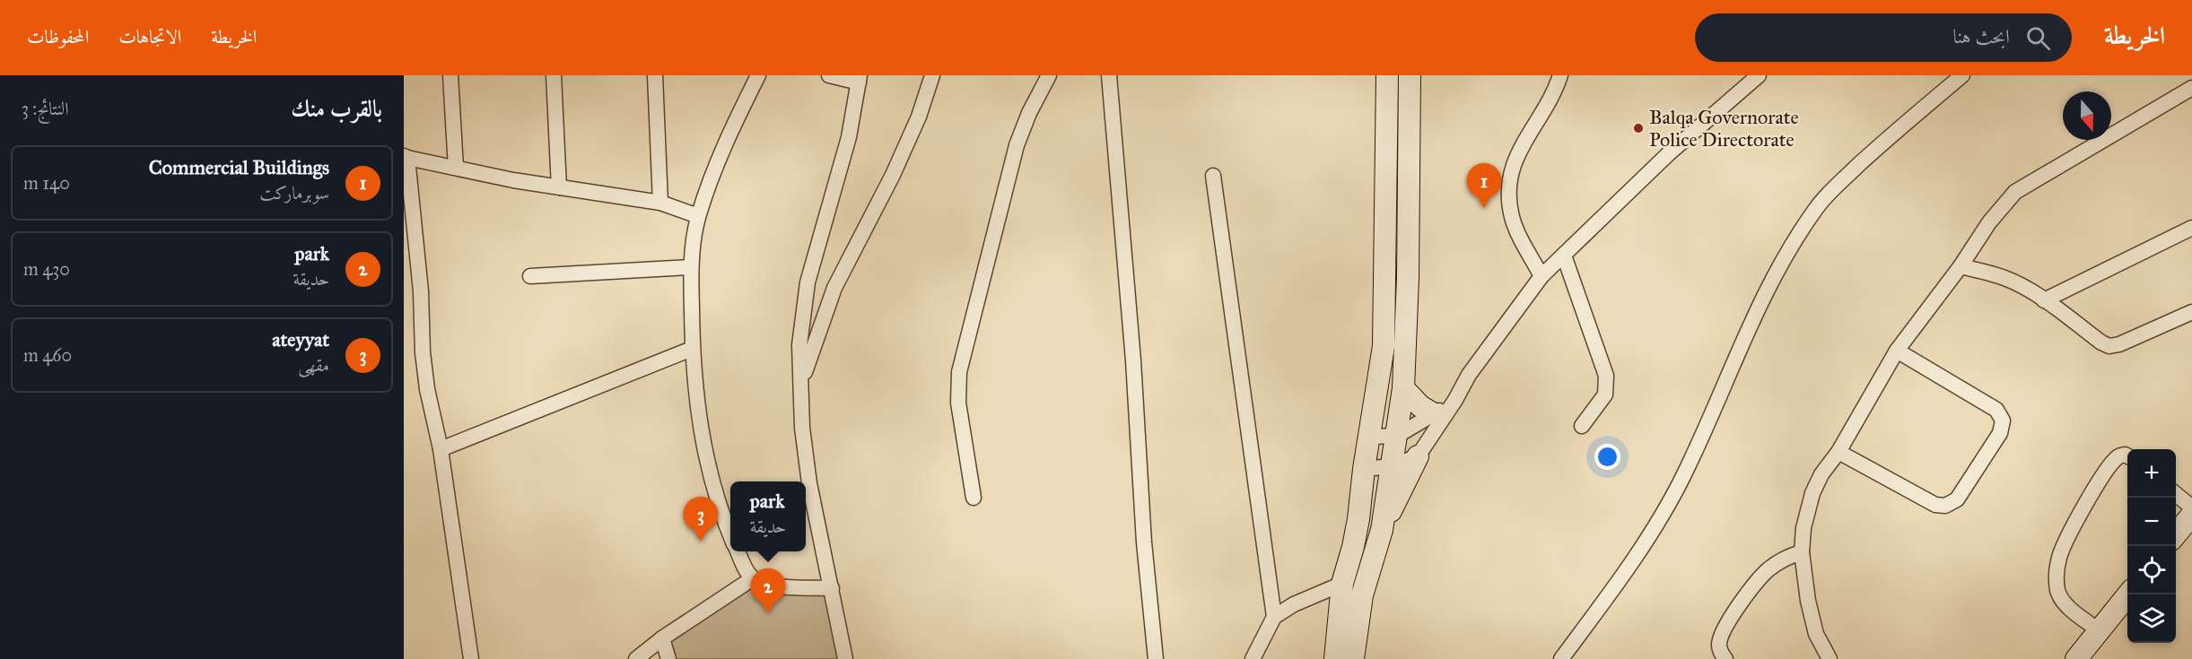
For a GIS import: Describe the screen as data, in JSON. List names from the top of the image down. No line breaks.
{"places":["Balqa Governorate Police Directorate"],"north":"bottom","page":{"header":"الخريطة","search":"ابحث هنا","nav":["الخريطة","الاتجاهات","المحفوظات"],"heading":["بالقرب منك","النتائج: 3"],"list":[{"mark":"1","name":"Commercial Buildings","note":"سوبرماركت","value":"140 m"},{"mark":"2","name":"park","note":"حديقة","value":"430 m"},{"mark":"3","name":"ateyyat","note":"مقهى","value":"460 m"}],"pins":["1","3","2"],"map_buttons":["+","−"],"popup":["park","حديقة"]}}
